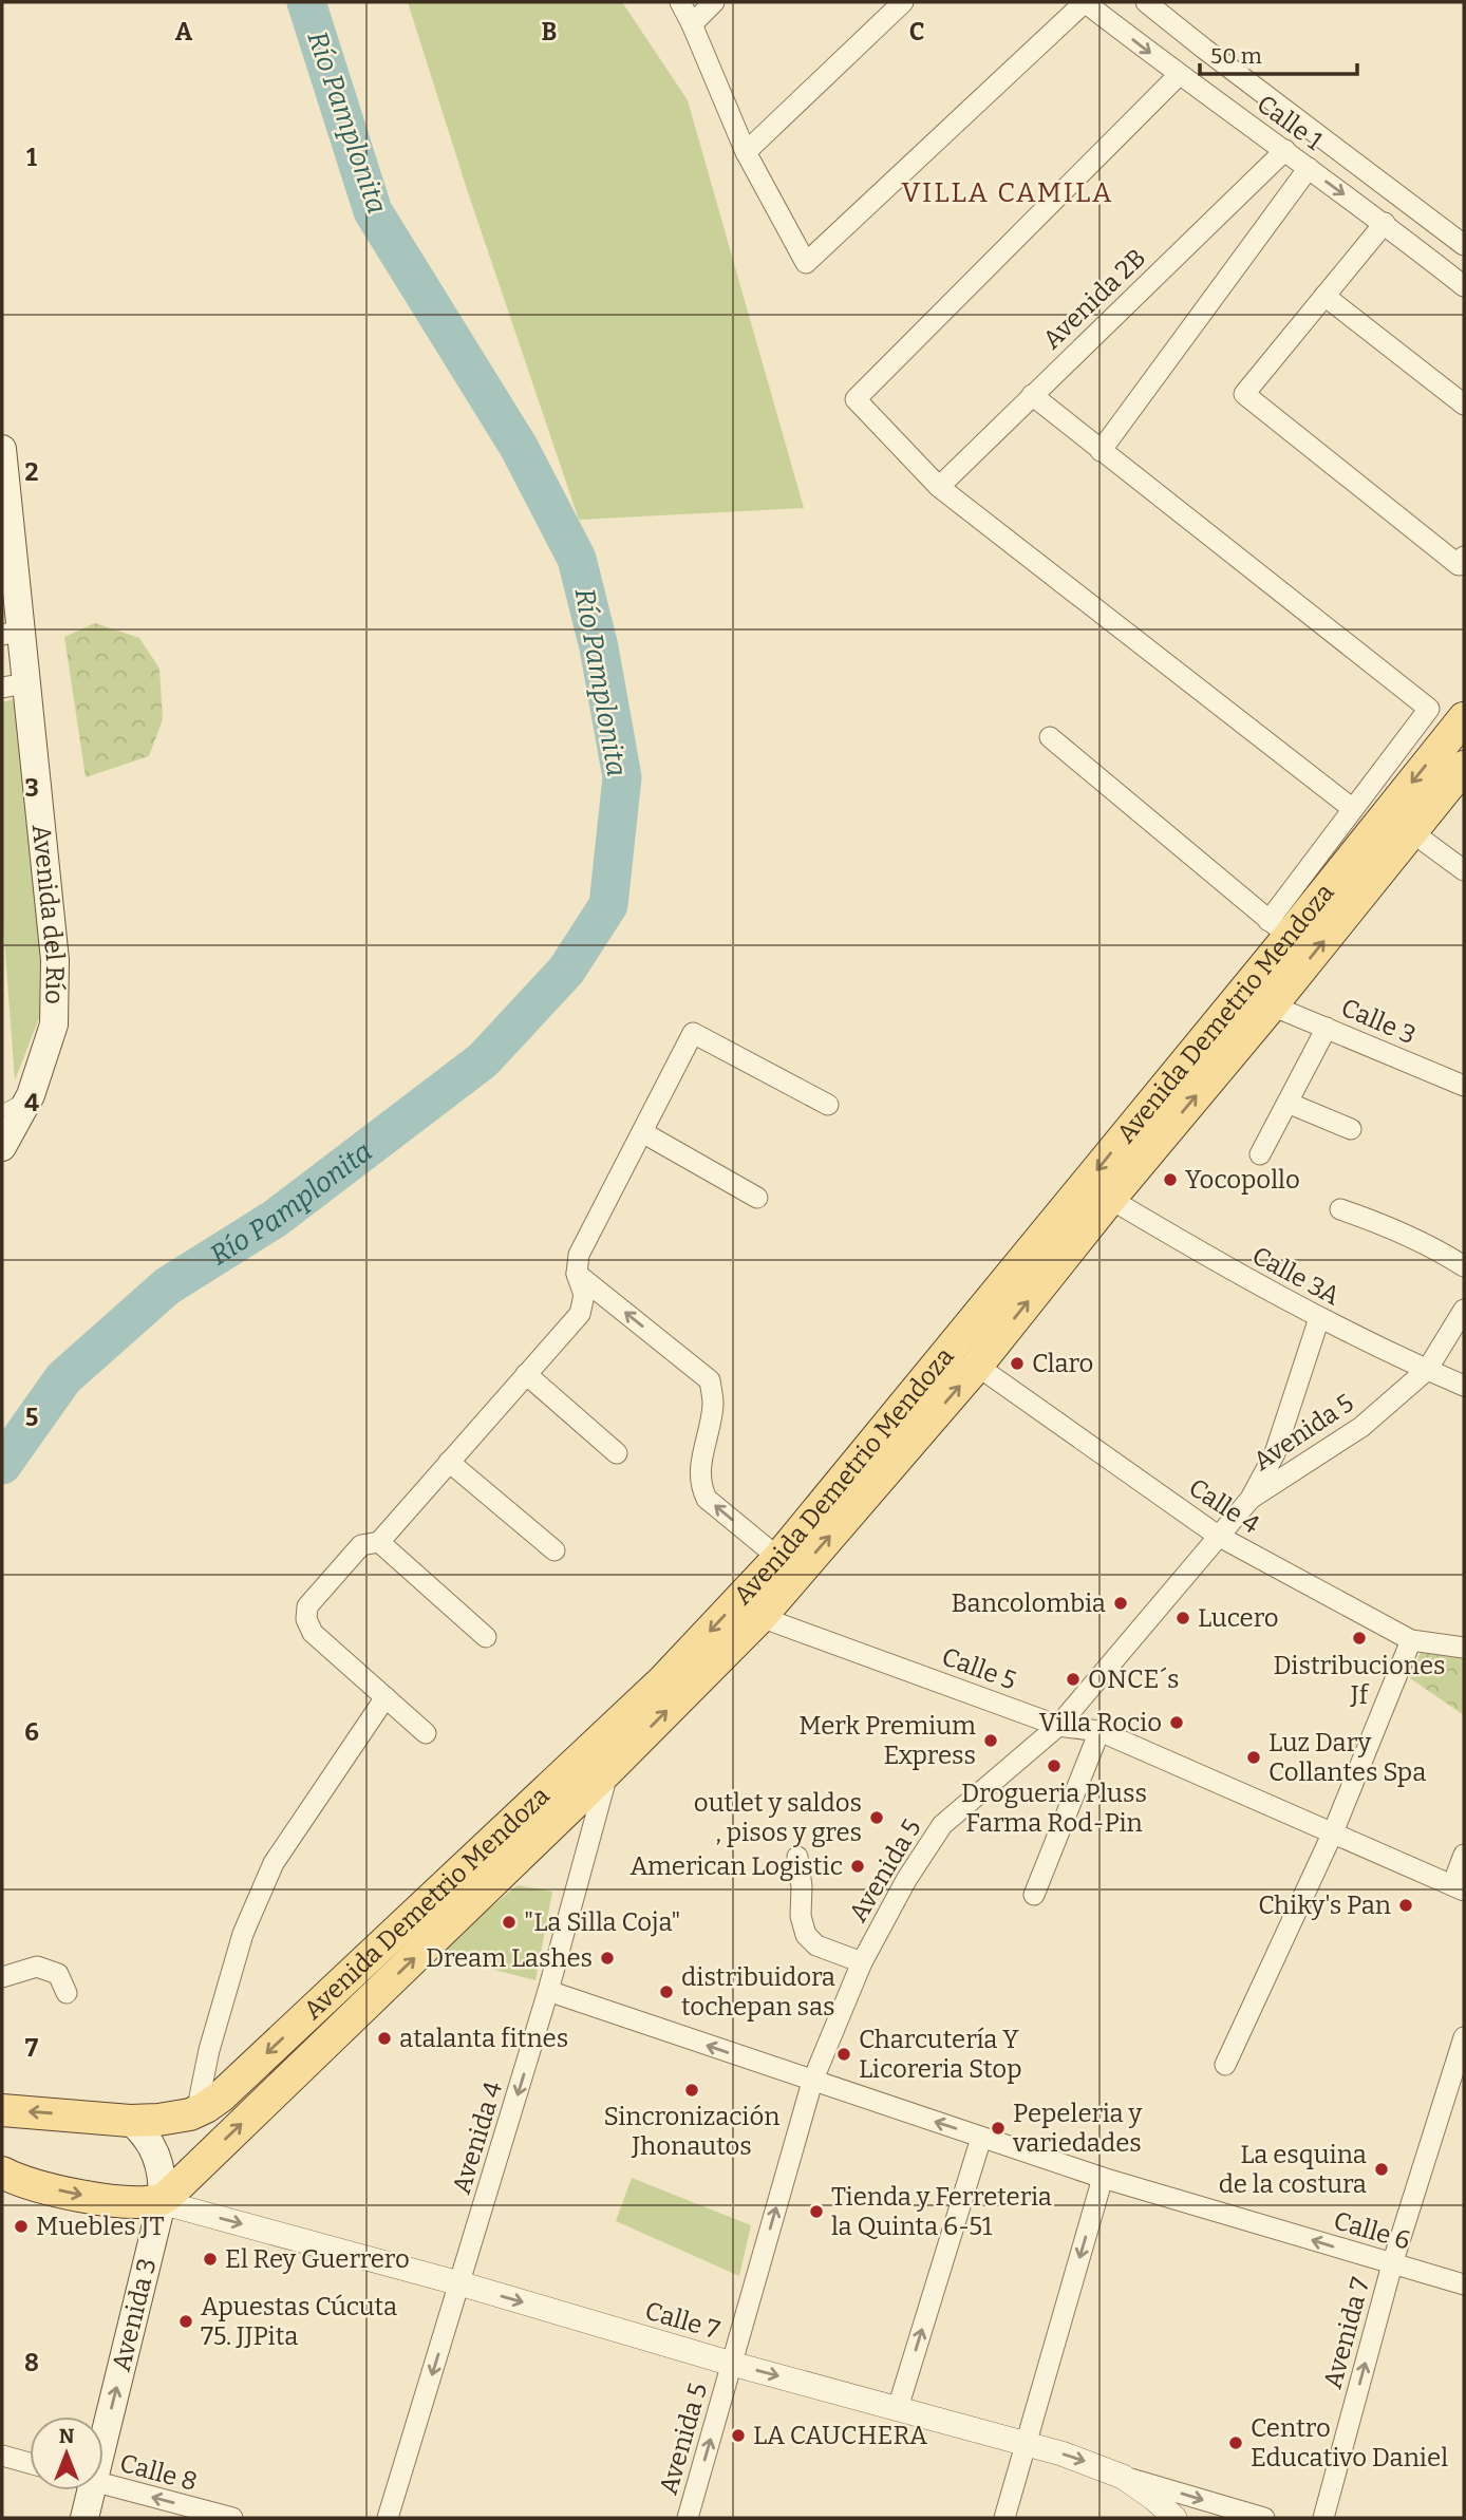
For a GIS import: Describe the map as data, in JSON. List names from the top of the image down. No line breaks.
{"streets":{"main road":["Avenida del Río","Avenida Demetrio Mendoza","Avenida 3"],"street":["Calle 1","Avenida 2B","Calle 3","Calle 3A","Avenida 5","Calle 4","Calle 5","Avenida 4","Calle 6","Calle 7","Avenida 7","Calle 8"]},"crossings":[["Calle 1","Avenida 2B"],["Avenida Demetrio Mendoza","Calle 3"],["Avenida Demetrio Mendoza","Calle 3A"],["Avenida Demetrio Mendoza","Calle 4"],["Avenida Demetrio Mendoza","Calle 5"],["Avenida Demetrio Mendoza","Avenida 4"],["Avenida Demetrio Mendoza","Avenida 3"],["Avenida Demetrio Mendoza","Calle 7"],["Calle 3A","Avenida 5"],["Avenida 5","Calle 4"],["Avenida 5","Calle 5"],["Avenida 5","Calle 6"],["Avenida 5","Calle 7"],["Avenida 4","Calle 6"],["Avenida 4","Calle 7"],["Calle 6","Avenida 7"],["Avenida 3","Calle 7"]],"one_way":["Avenida 4","Calle 6","Avenida 3","Calle 7","Avenida 7","Calle 8"],"districts":["VILLA CAMILA"],"water":["Río Pamplonita"],"places":["Yocopollo","Claro","Bancolombia","Lucero","Distribuciones Jf","ONCE´s","Villa Rocio","Merk Premium Express","Luz Dary Collantes Spa","Drogueria Pluss Farma Rod-Pin","outlet y saldos , pisos y gres","American Logistic","Chiky's Pan","\"La Silla Coja\"","Dream Lashes","distribuidora tochepan sas","atalanta fitnes","Charcutería Y Licoreria Stop","Sincronización Jhonautos","Pepeleria y variedades","La esquina de la costura","Tienda y Ferreteria la Quinta 6-51","Muebles JT","El Rey Guerrero","Apuestas Cúcuta 75. JJPita","LA CAUCHERA","Centro Educativo Daniel"],"scale_bar":"50 m","north":"top","grid":{"columns":["A","B","C"],"rows":["1","2","3","4","5","6","7","8"]}}
